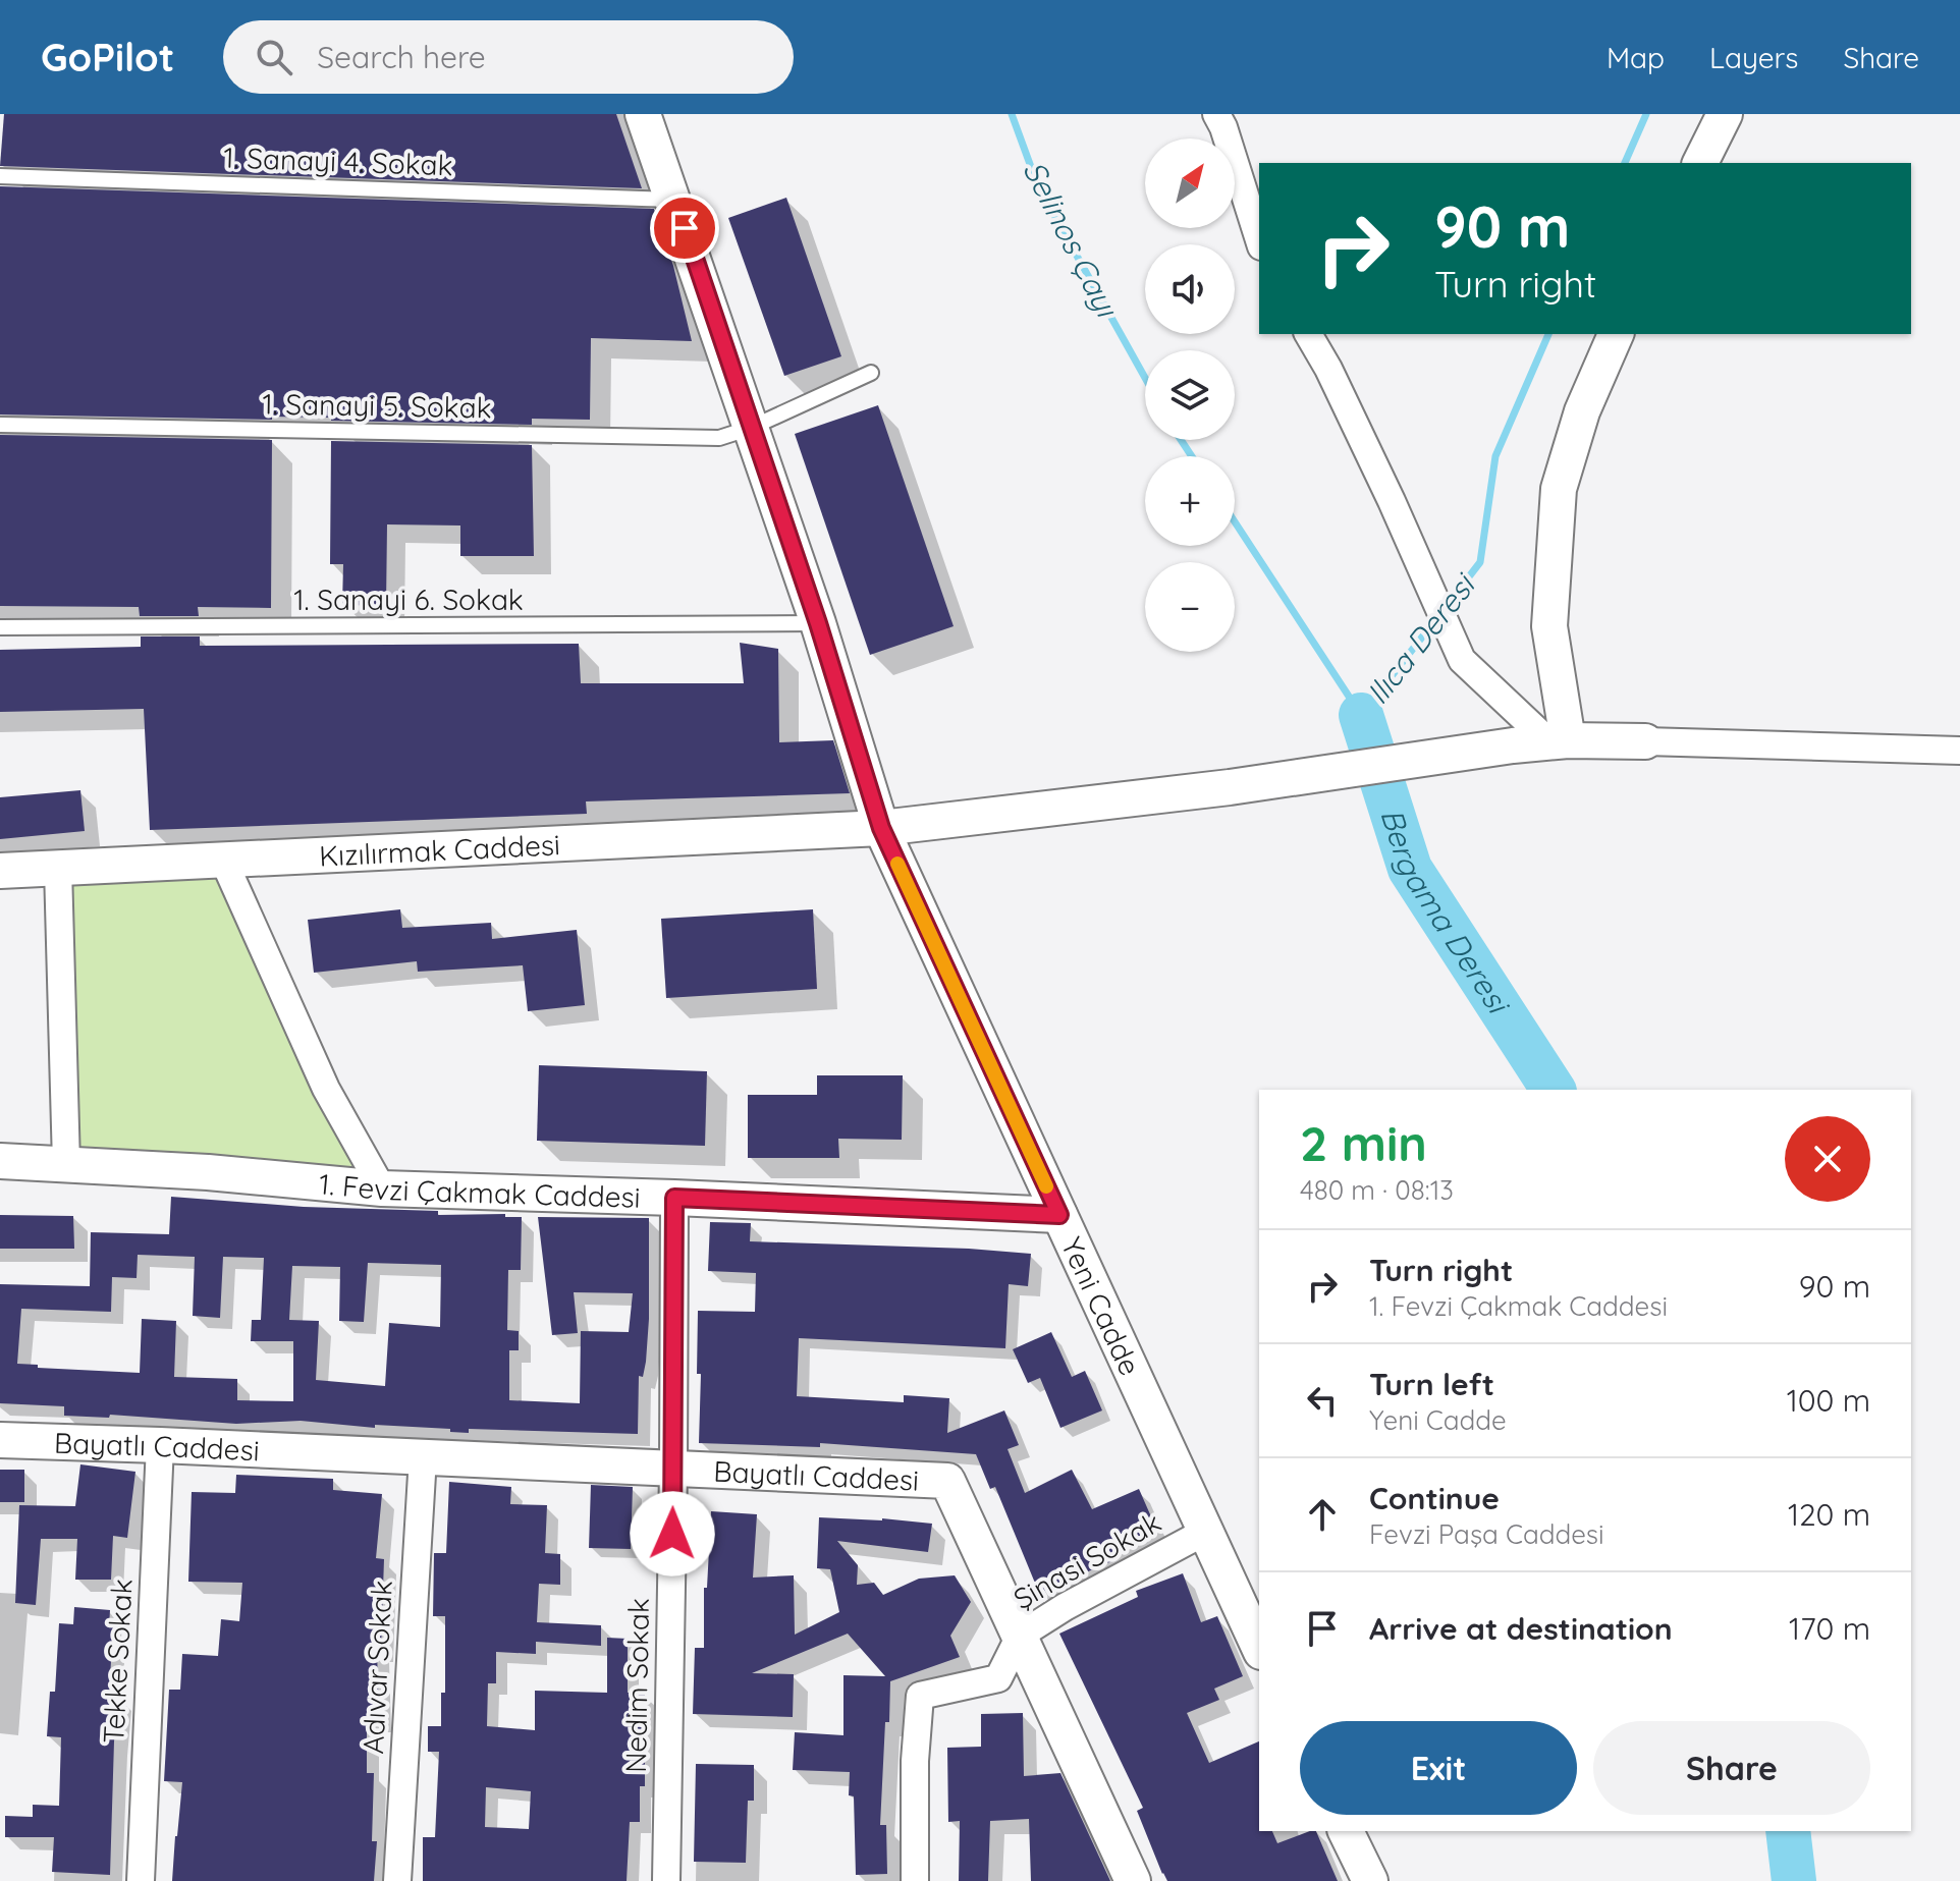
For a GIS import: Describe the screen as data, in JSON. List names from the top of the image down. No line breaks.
{"streets":{"street":["Kızılırmak Caddesi","1. Fevzi Çakmak Caddesi","Yeni Cadde","Bayatlı Caddesi","Şinasi Sokak","Tekke Sokak","Adıvar Sokak","Nedim Sokak"],"lane":["1. Sanayi 4. Sokak","1. Sanayi 5. Sokak","1. Sanayi 6. Sokak"]},"crossings":[["1. Sanayi 4. Sokak","Yeni Cadde"],["1. Sanayi 5. Sokak","Yeni Cadde"],["1. Sanayi 6. Sokak","Yeni Cadde"],["Kızılırmak Caddesi","Yeni Cadde"],["1. Fevzi Çakmak Caddesi","Yeni Cadde"],["1. Fevzi Çakmak Caddesi","Nedim Sokak"],["Yeni Cadde","Şinasi Sokak"],["Bayatlı Caddesi","Şinasi Sokak"],["Bayatlı Caddesi","Tekke Sokak"],["Bayatlı Caddesi","Adıvar Sokak"],["Bayatlı Caddesi","Nedim Sokak"]],"water":["Selinos Çayı","Ilıca Deresi","Bergama Deresi"],"north":"top right","page":{"header":"GoPilot","search":"Search here","nav":["Map","Layers","Share"],"map_buttons":["+","−"],"turn":["90 m","Turn right"],"heading":["2 min","480 m · 08:13"],"list":[{"name":"Turn right","note":"1. Fevzi Çakmak Caddesi","value":"90 m"},{"name":"Turn left","note":"Yeni Cadde","value":"100 m"},{"name":"Continue","note":"Fevzi Paşa Caddesi","value":"120 m"},{"name":"Arrive at destination","value":"170 m"}],"buttons":["Exit","Share"]}}
